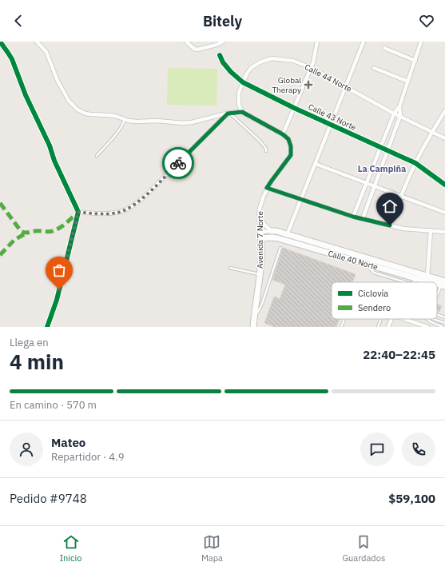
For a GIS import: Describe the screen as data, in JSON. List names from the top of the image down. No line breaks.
{"streets":{"street":["Calle 44 Norte","Calle 43 Norte","Avenida 7 Norte","Calle 40 Norte"]},"crossings":[["Calle 44 Norte","Calle 43 Norte"],["Calle 44 Norte","Avenida 7 Norte"],["Avenida 7 Norte","Calle 40 Norte"]],"districts":["La Campiña"],"places":{"health":["Global Therapy"]},"legend":["Ciclovía","Sendero"],"page":{"header":"Bitely","heading":["4 min","Llega en","22:40–22:45"],"panel":["Mateo","Repartidor · 4.9","Pedido #9748","$59,100"],"bar":"En camino · 570 m","tabs":["Inicio","Mapa","Guardados"]}}
